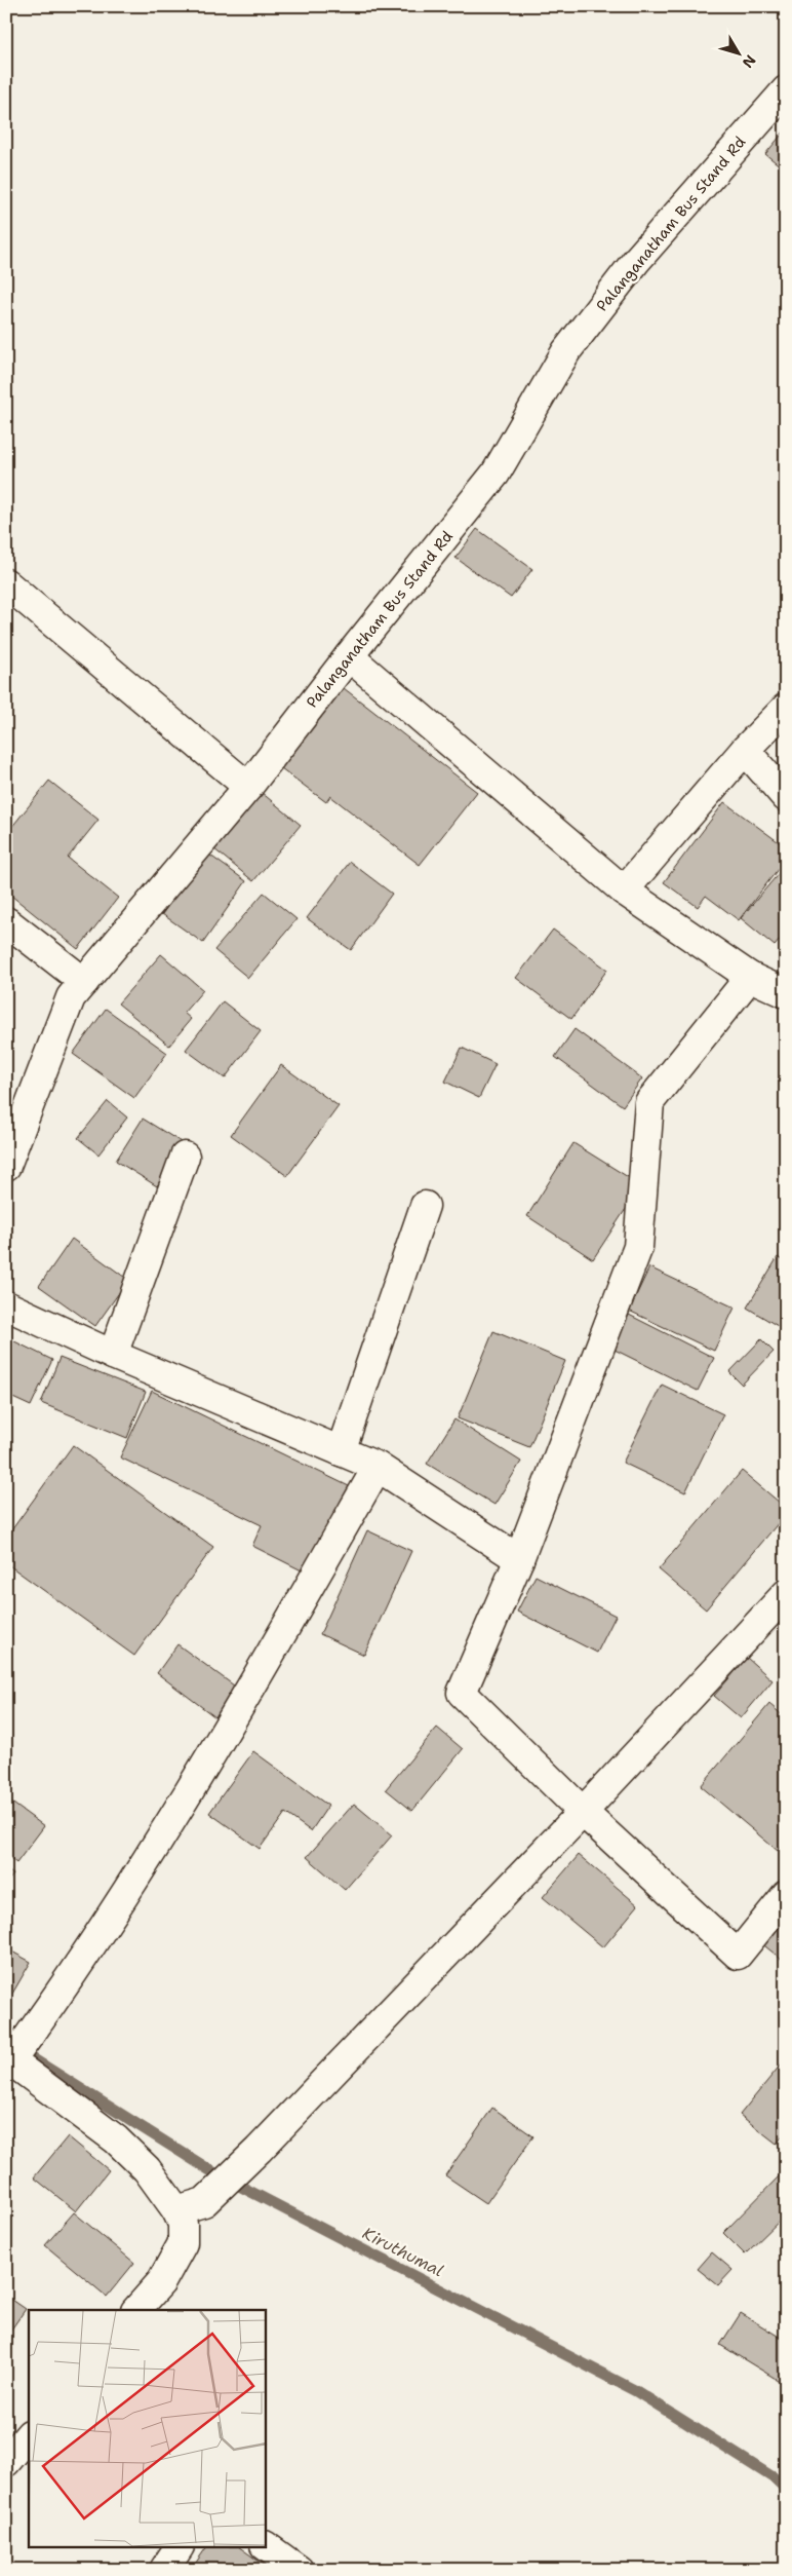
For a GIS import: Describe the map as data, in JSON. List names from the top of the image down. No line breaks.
{"streets":{"street":["Palanganatham Bus Stand Rd"]},"water":["Kiruthumal"],"north":"bottom right"}
